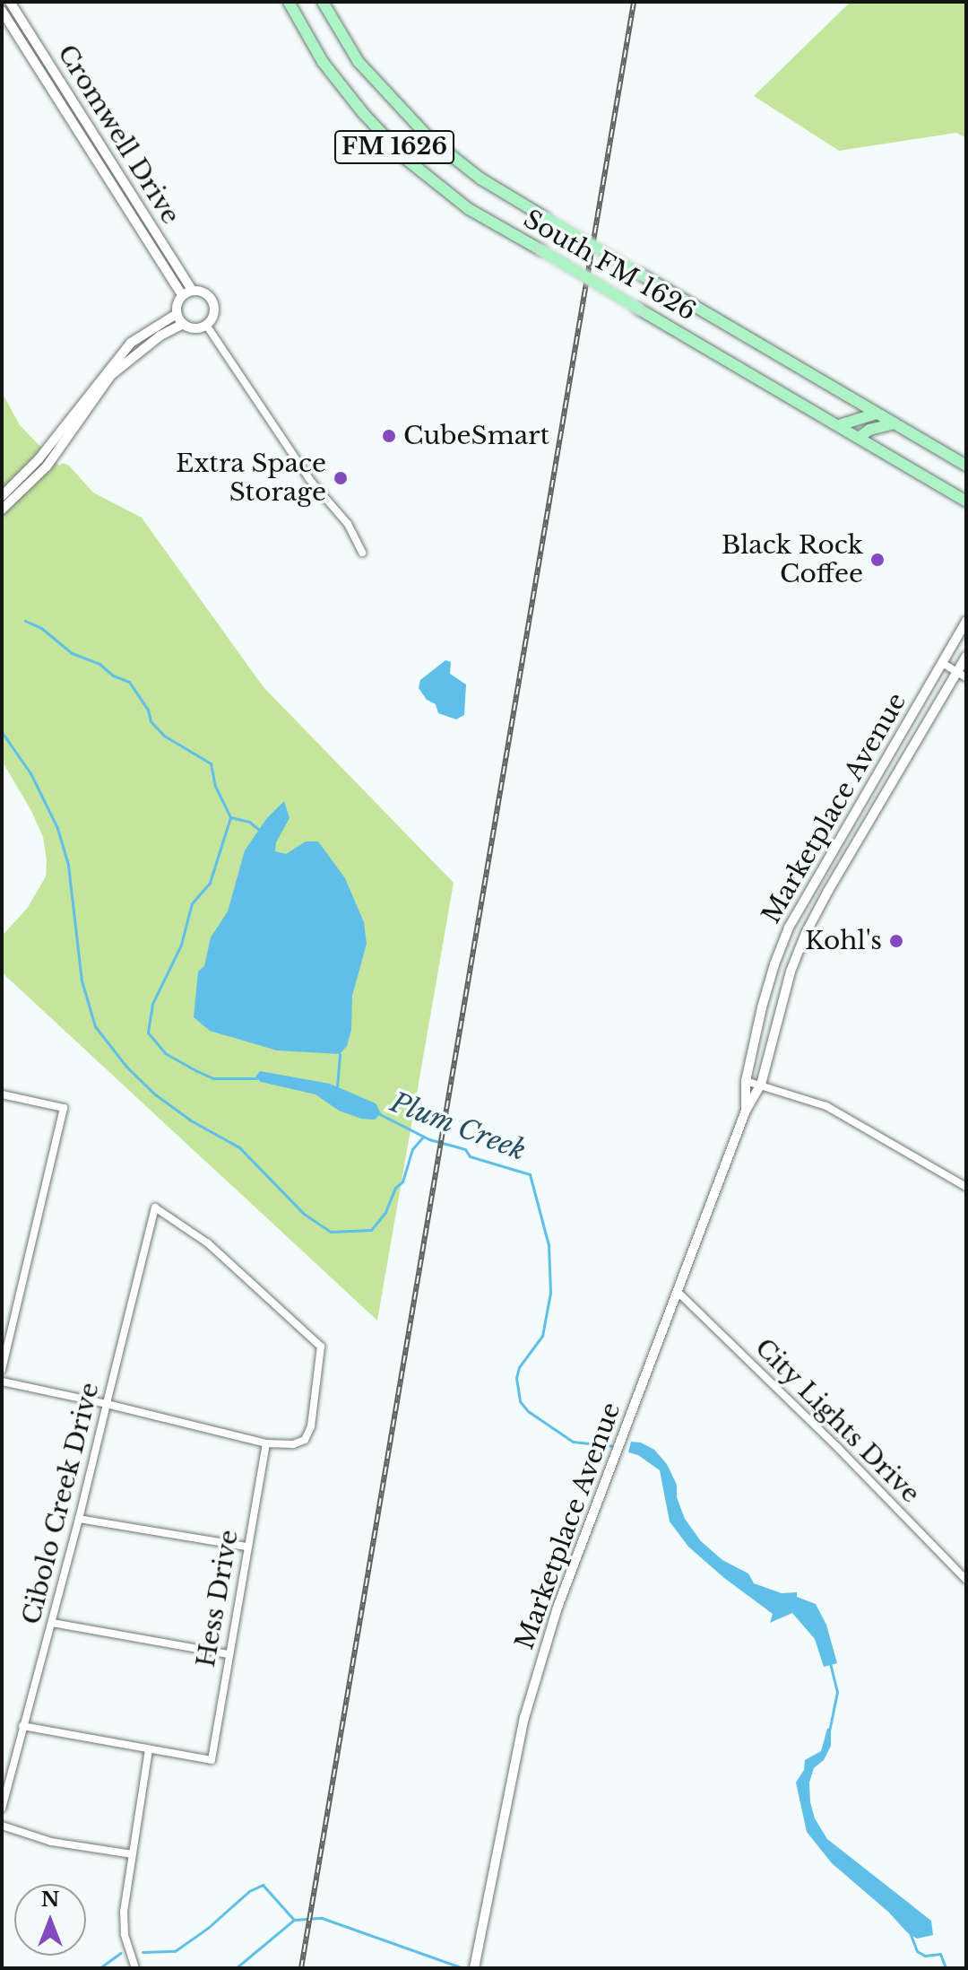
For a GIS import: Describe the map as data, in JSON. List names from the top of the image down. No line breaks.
{"streets":{"main road":["FM 1626","South FM 1626"],"street":["Cromwell Drive","Marketplace Avenue","City Lights Drive","Cibolo Creek Drive","Hess Drive"]},"crossings":[["Marketplace Avenue","City Lights Drive"],["Cibolo Creek Drive","Hess Drive"]],"water":["Plum Creek"],"places":["CubeSmart","Extra Space Storage","Black Rock Coffee","Kohl's"],"north":"top"}
